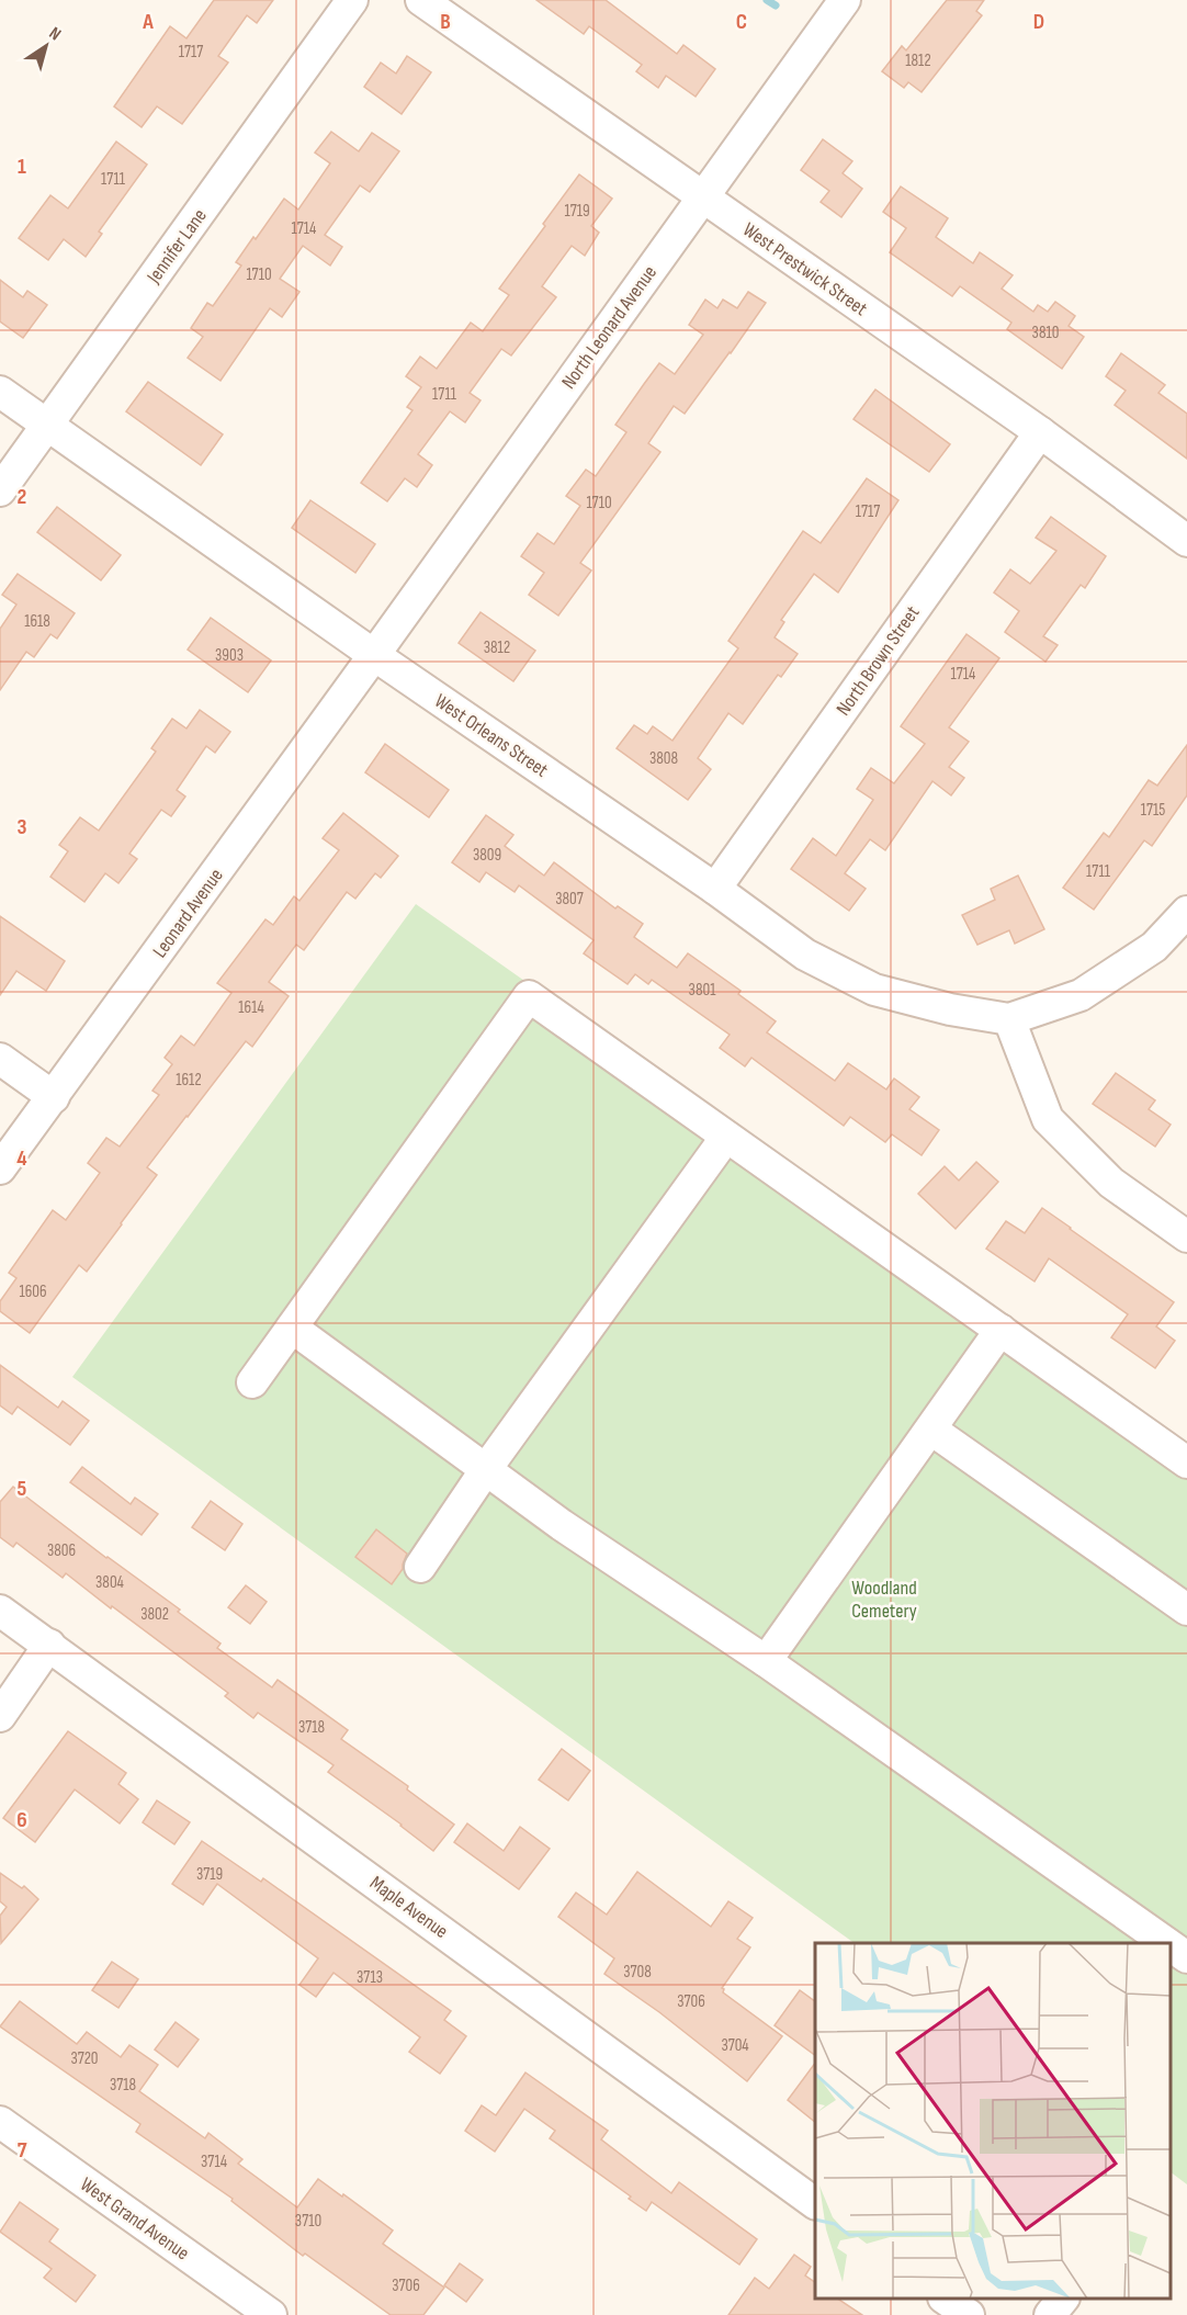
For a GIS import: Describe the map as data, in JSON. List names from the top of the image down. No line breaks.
{"streets":{"street":["Jennifer Lane","West Prestwick Street","North Leonard Avenue","North Brown Street","West Orleans Street","Leonard Avenue","Maple Avenue","West Grand Avenue"]},"crossings":[["Jennifer Lane","West Orleans Street"],["West Prestwick Street","North Leonard Avenue"],["West Prestwick Street","North Brown Street"],["North Leonard Avenue","West Orleans Street"],["North Leonard Avenue","Leonard Avenue"],["North Brown Street","West Orleans Street"],["West Orleans Street","Leonard Avenue"]],"parks":["Woodland Cemetery"],"house_numbers":["1717","1812","1711","1719","1714","1710","3810","1711","1710","1717","1618","3812","3903","1714","3808","1715","3809","1711","3807","3801","1614","1612","1606","3806","3804","3802","3718","3719","3708","3713","3706","3704","3720","3718","3714","3710","3706"],"north":"top right","grid":{"columns":["A","B","C","D"],"rows":["1","2","3","4","5","6","7"]}}
